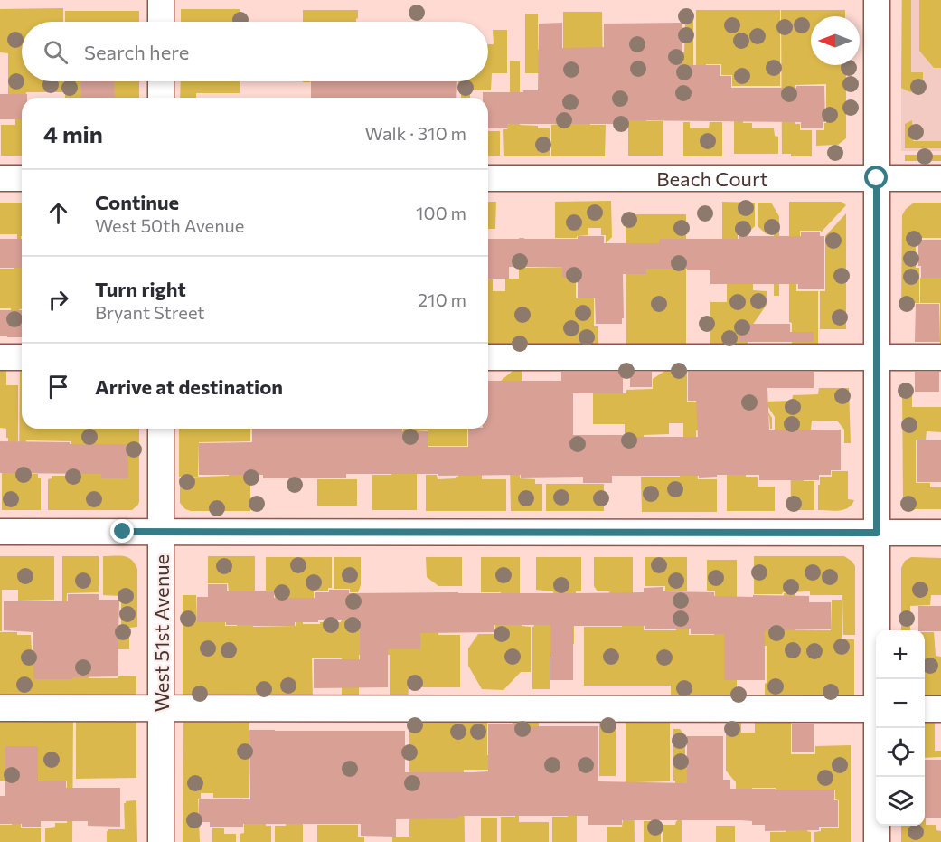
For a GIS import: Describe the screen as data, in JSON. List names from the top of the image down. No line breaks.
{"streets":{"street":["Beach Court","West 51st Avenue"]},"north":"left","page":{"search":"Search here","heading":["4 min","Walk · 310 m"],"list":[["Continue","West 50th Avenue","100 m"],["Turn right","Bryant Street","210 m"],"Arrive at destination"],"map_buttons":["+","−"]}}
